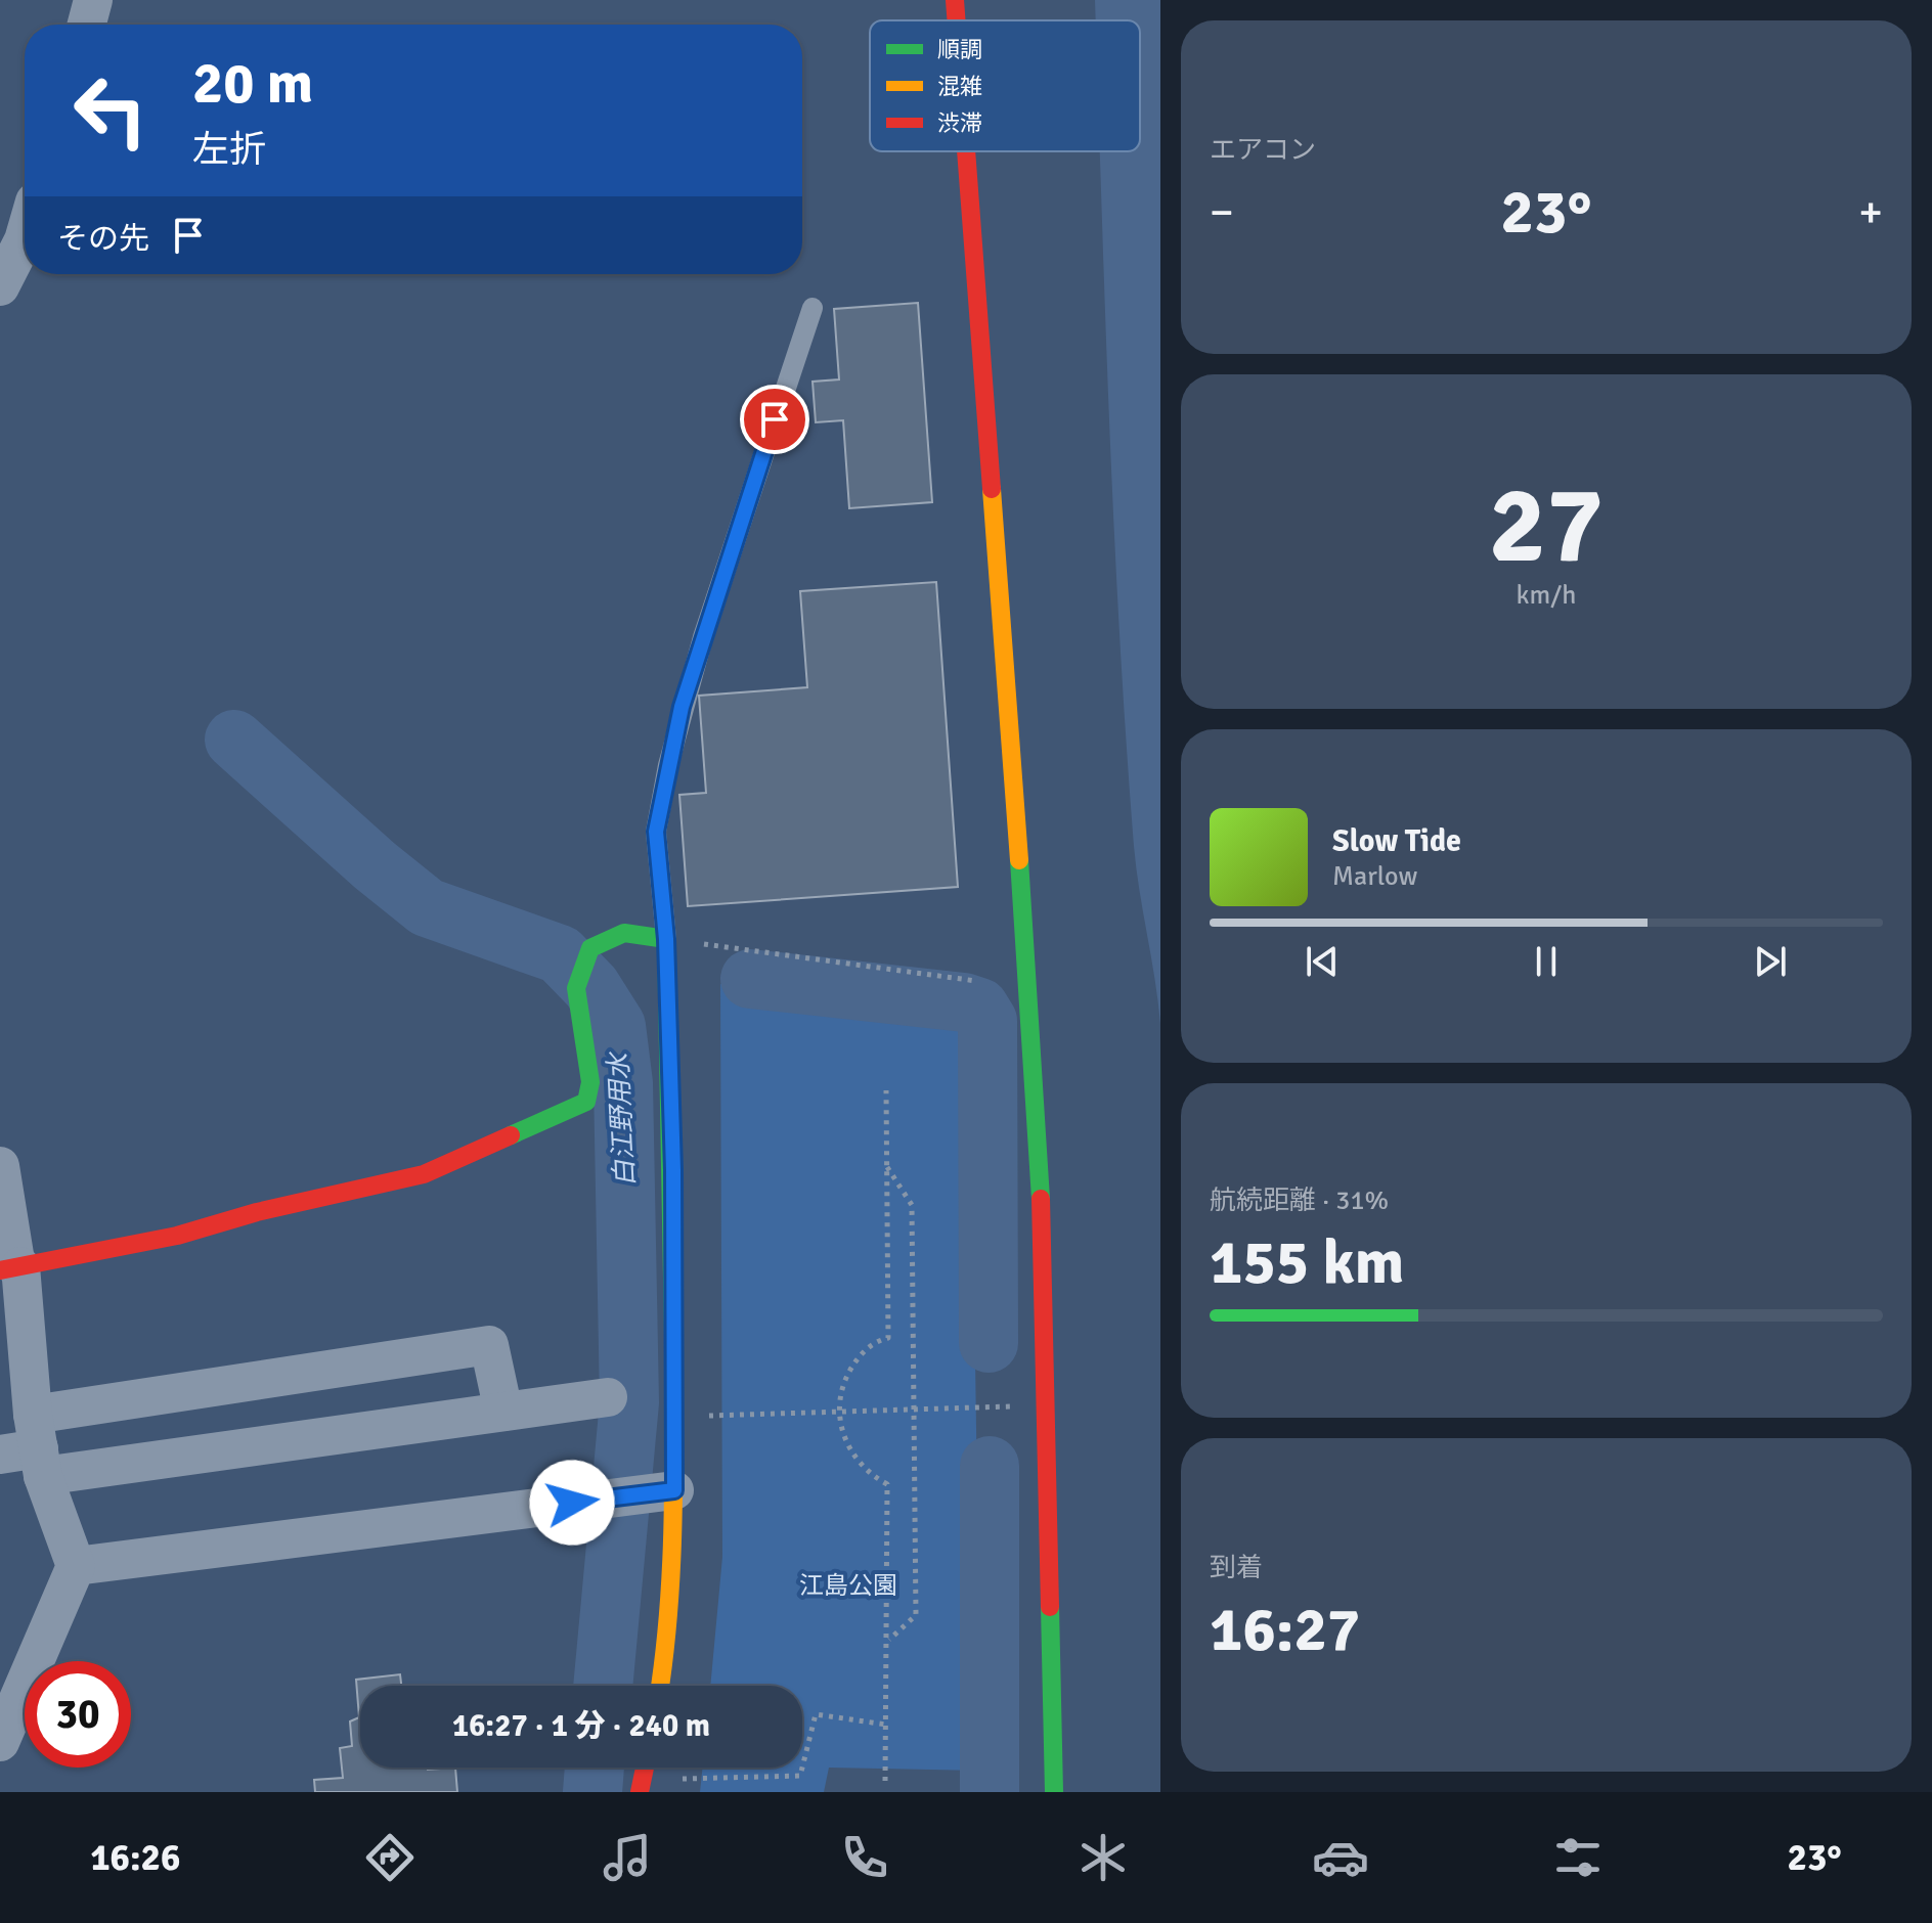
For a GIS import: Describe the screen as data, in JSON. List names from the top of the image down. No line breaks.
{"water":["白江野用水"],"parks":["江島公園"],"legend":["順調","混雑","渋滞"],"page":{"tile":["エアコン",["27","km/h"],["航続距離 · 31%","155 km"],["到着","16:27"]],"turn":["20 m","左折"],"heat":["−","23°","+"],"then":"その先","song":["Slow Tide","Marlow"],"limit":"30","trip":"16:27 · 1 分 · 240 m","tabs":["16:26","23°"]}}
